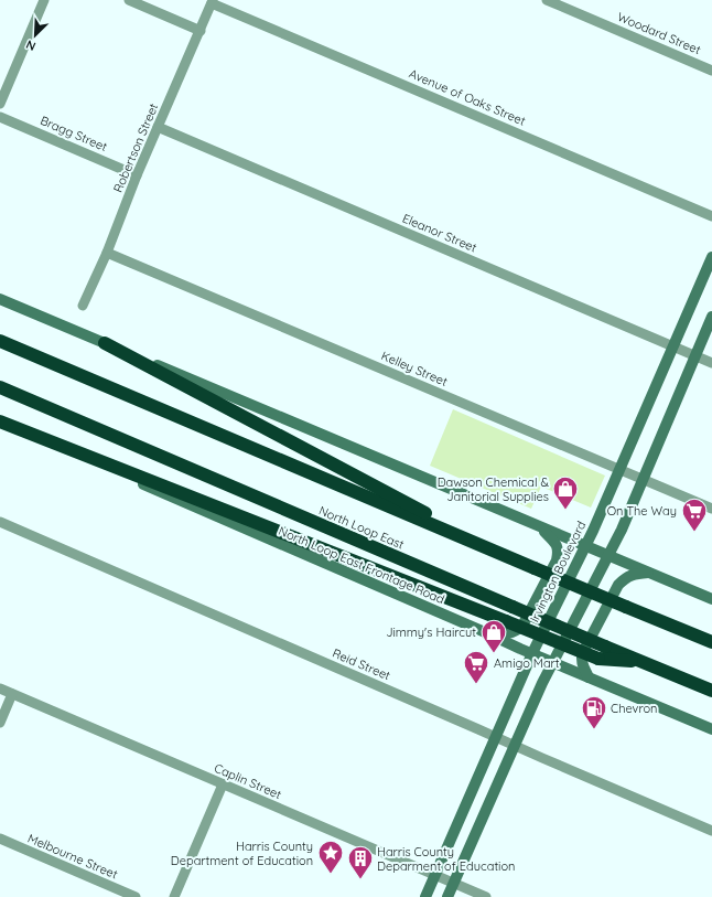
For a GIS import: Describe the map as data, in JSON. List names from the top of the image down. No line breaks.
{"streets":{"highway":["North Loop East"],"main road":["North Loop East Frontage Road","Irvington Boulevard"],"street":["Woodard Street","Avenue of Oaks Street","Bragg Street","Robertson Street","Eleanor Street","Kelley Street","Reid Street","Caplin Street","Melbourne Street"]},"crossings":[["Avenue of Oaks Street","Robertson Street"],["Bragg Street","Robertson Street"],["Robertson Street","Eleanor Street"],["Robertson Street","Kelley Street"],["Eleanor Street","Irvington Boulevard"],["Kelley Street","Irvington Boulevard"],["North Loop East Frontage Road","Irvington Boulevard"],["Irvington Boulevard","Reid Street"],["Irvington Boulevard","Caplin Street"]],"places":{"shop":["Dawson Chemical & Janitorial Supplies","Jimmy's Haircut"],"supermarket":["On The Way","Amigo Mart"],"fuel station":["Chevron"],"place":["Harris County Department of Education"],"building":["Harris County Deparment of Education"]},"north":"bottom left"}
